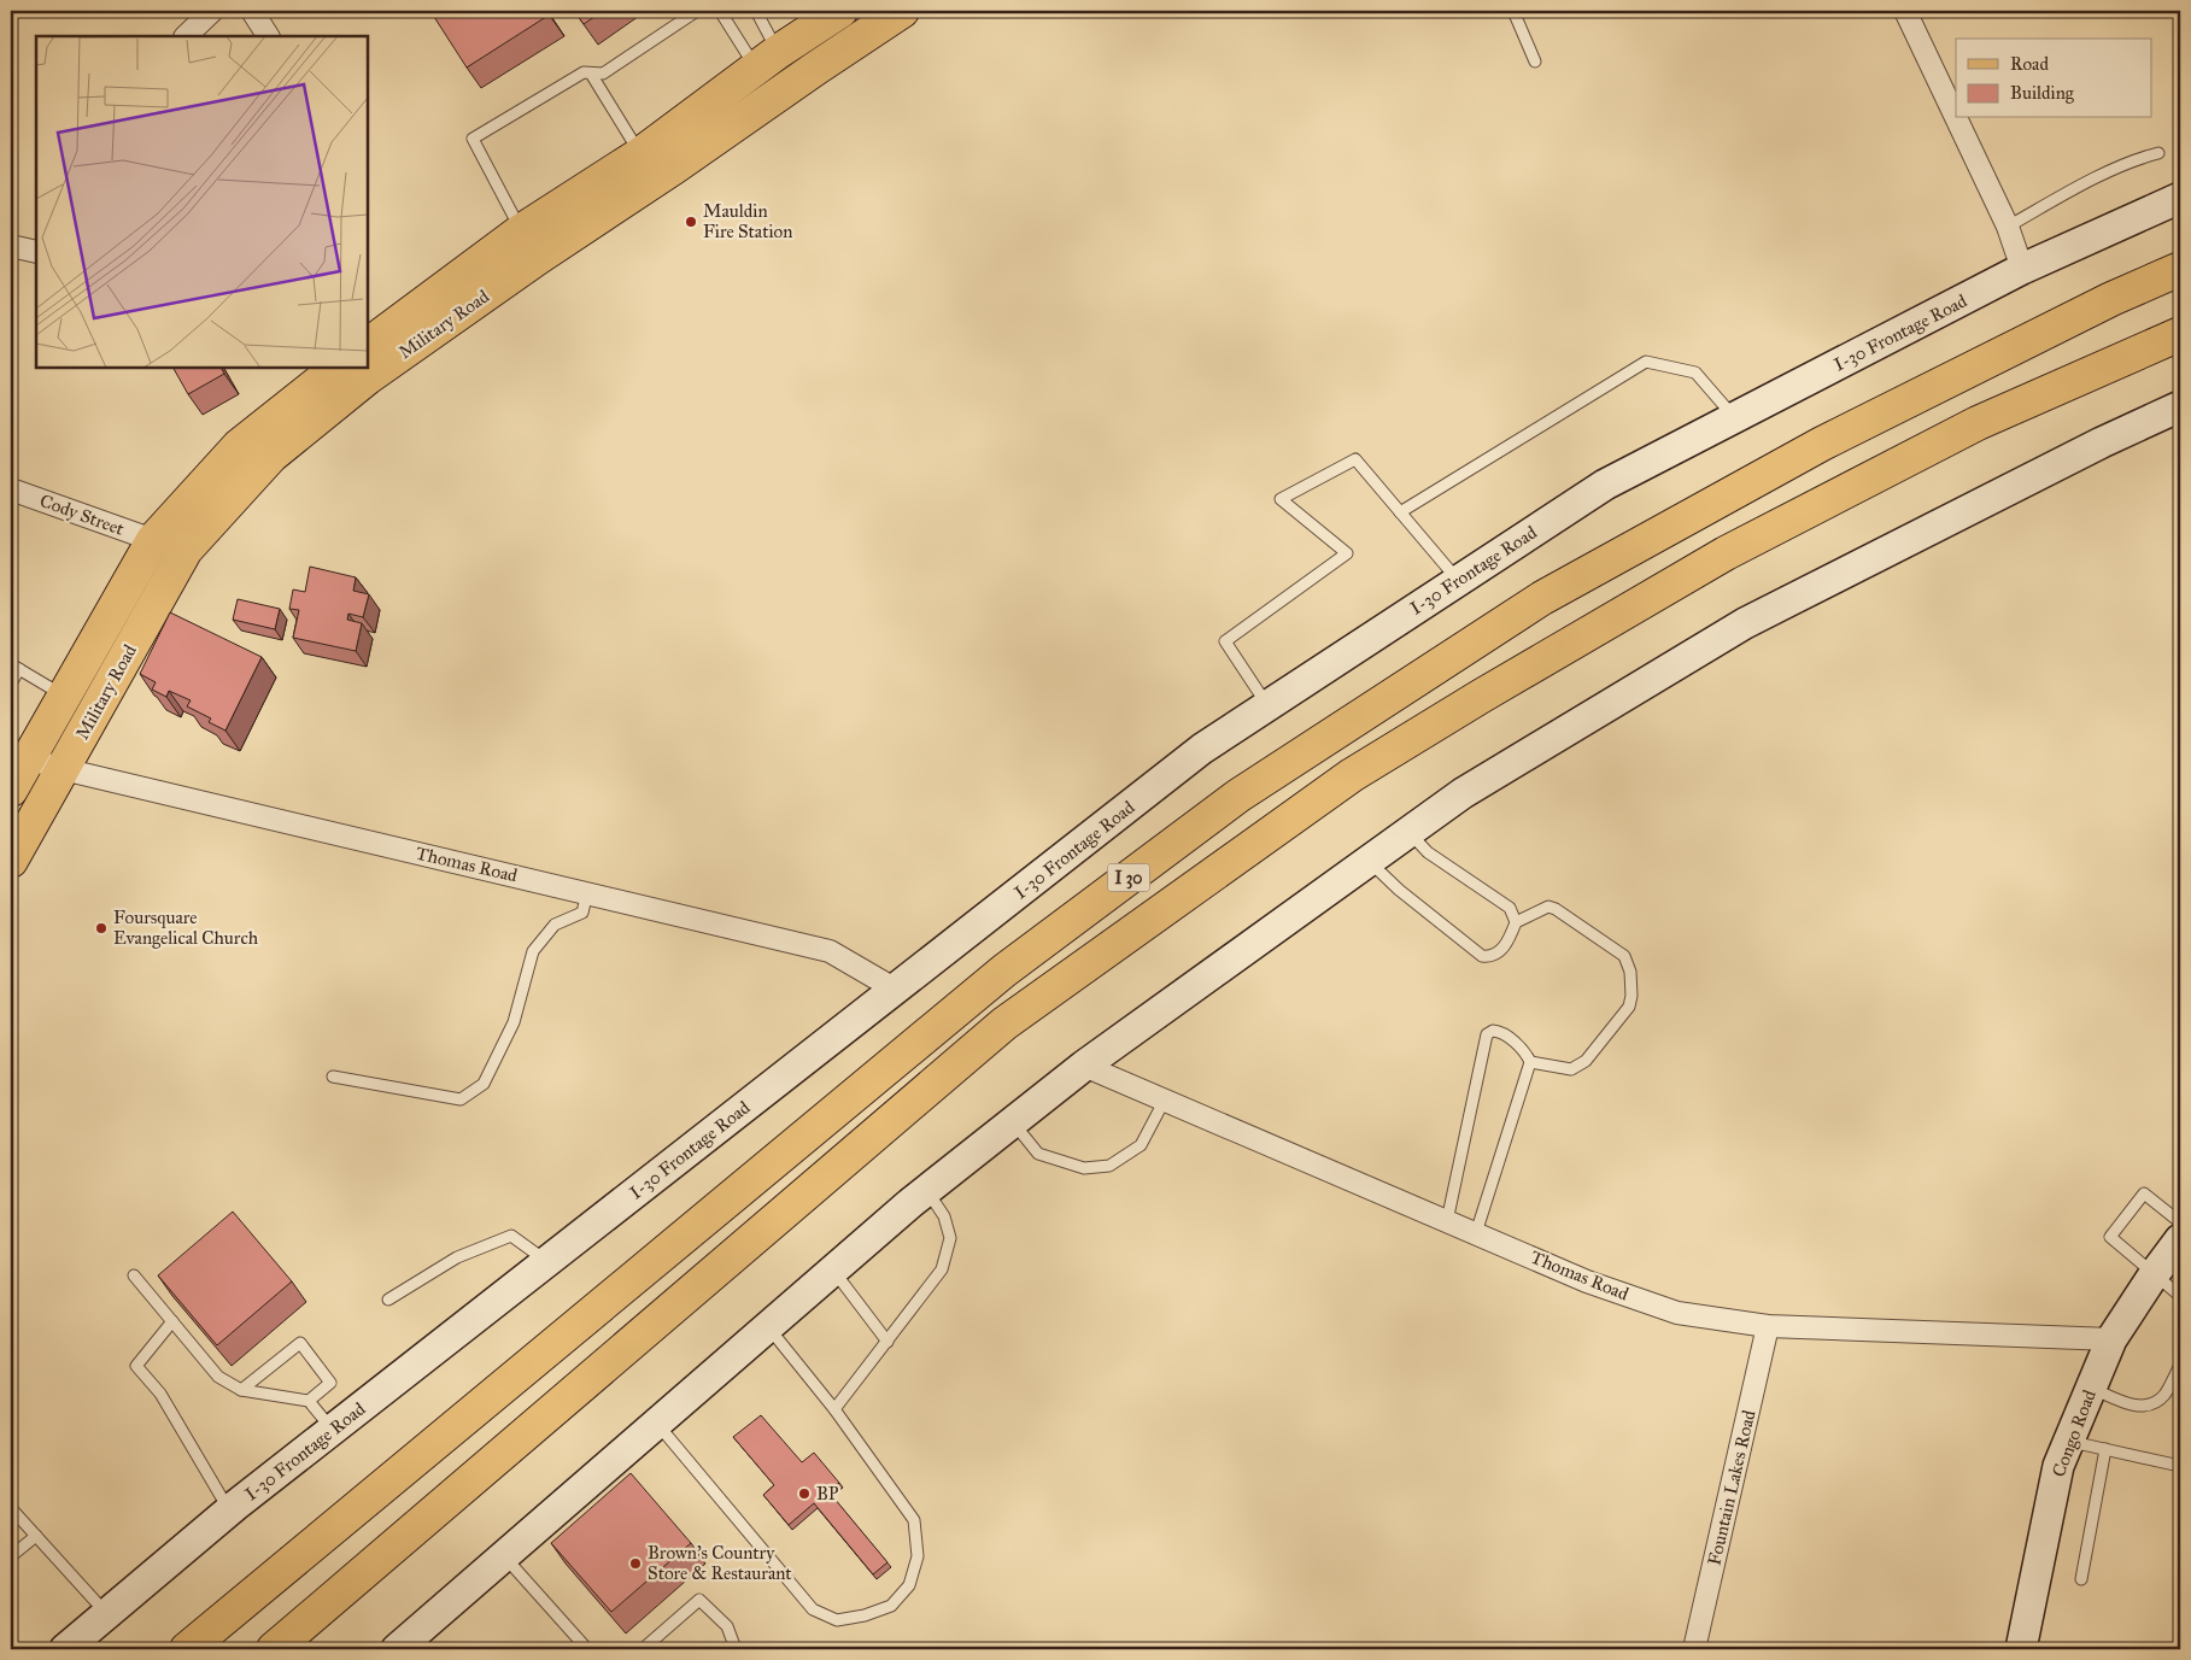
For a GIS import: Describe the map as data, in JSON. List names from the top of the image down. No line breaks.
{"streets":{"main road":["Military Road","I-30 Frontage Road","I 30","Congo Road"],"street":["Cody Street","Thomas Road","Fountain Lakes Road"]},"crossings":[["Military Road","Cody Street"],["Military Road","Thomas Road"],["I-30 Frontage Road","Thomas Road"],["Thomas Road","Congo Road"],["Thomas Road","Fountain Lakes Road"]],"places":["Mauldin Fire Station","Foursquare Evangelical Church","BP","Brown's Country Store & Restaurant"],"legend":["Road","Building"]}
